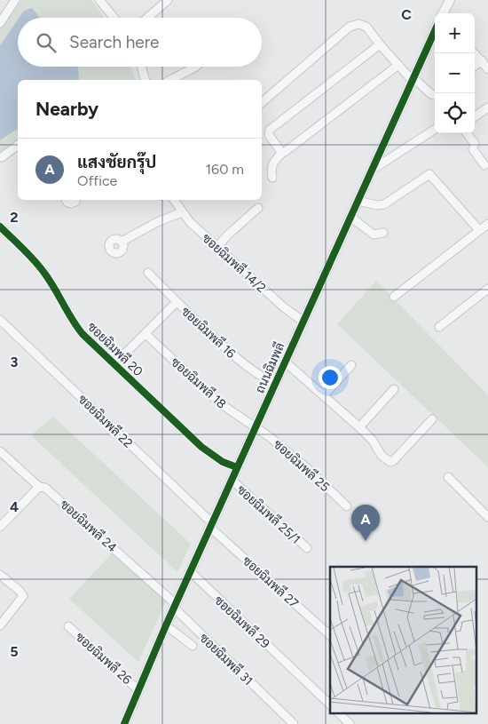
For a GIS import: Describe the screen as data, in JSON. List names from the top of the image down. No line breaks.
{"streets":{"street":["ซอยฉิมพลี 14/2","ซอยฉิมพลี 16","ซอยฉิมพลี 20","ถนนฉิมพลี","ซอยฉิมพลี 18","ซอยฉิมพลี 22","ซอยฉิมพลี 25","ซอยฉิมพลี 25/1","ซอยฉิมพลี 24","ซอยฉิมพลี 27","ซอยฉิมพลี 29","ซอยฉิมพลี 26","ซอยฉิมพลี 31"]},"crossings":[["ซอยฉิมพลี 14/2","ถนนฉิมพลี"],["ซอยฉิมพลี 16","ถนนฉิมพลี"],["ซอยฉิมพลี 20","ถนนฉิมพลี"],["ถนนฉิมพลี","ซอยฉิมพลี 18"],["ถนนฉิมพลี","ซอยฉิมพลี 22"],["ถนนฉิมพลี","ซอยฉิมพลี 25"],["ถนนฉิมพลี","ซอยฉิมพลี 25/1"],["ถนนฉิมพลี","ซอยฉิมพลี 24"],["ถนนฉิมพลี","ซอยฉิมพลี 27"],["ถนนฉิมพลี","ซอยฉิมพลี 29"],["ถนนฉิมพลี","ซอยฉิมพลี 26"],["ถนนฉิมพลี","ซอยฉิมพลี 31"],["ซอยฉิมพลี 18","ซอยฉิมพลี 25"],["ซอยฉิมพลี 22","ซอยฉิมพลี 27"],["ซอยฉิมพลี 24","ซอยฉิมพลี 31"]],"page":{"map_buttons":["+","−"],"search":"Search here","heading":"Nearby","list":[{"mark":"A","name":"แสงชัยกรุ๊ป","note":"Office","value":"160 m"}],"pins":"A"},"grid":{"columns":["C"],"rows":["2","3","4","5"]}}
